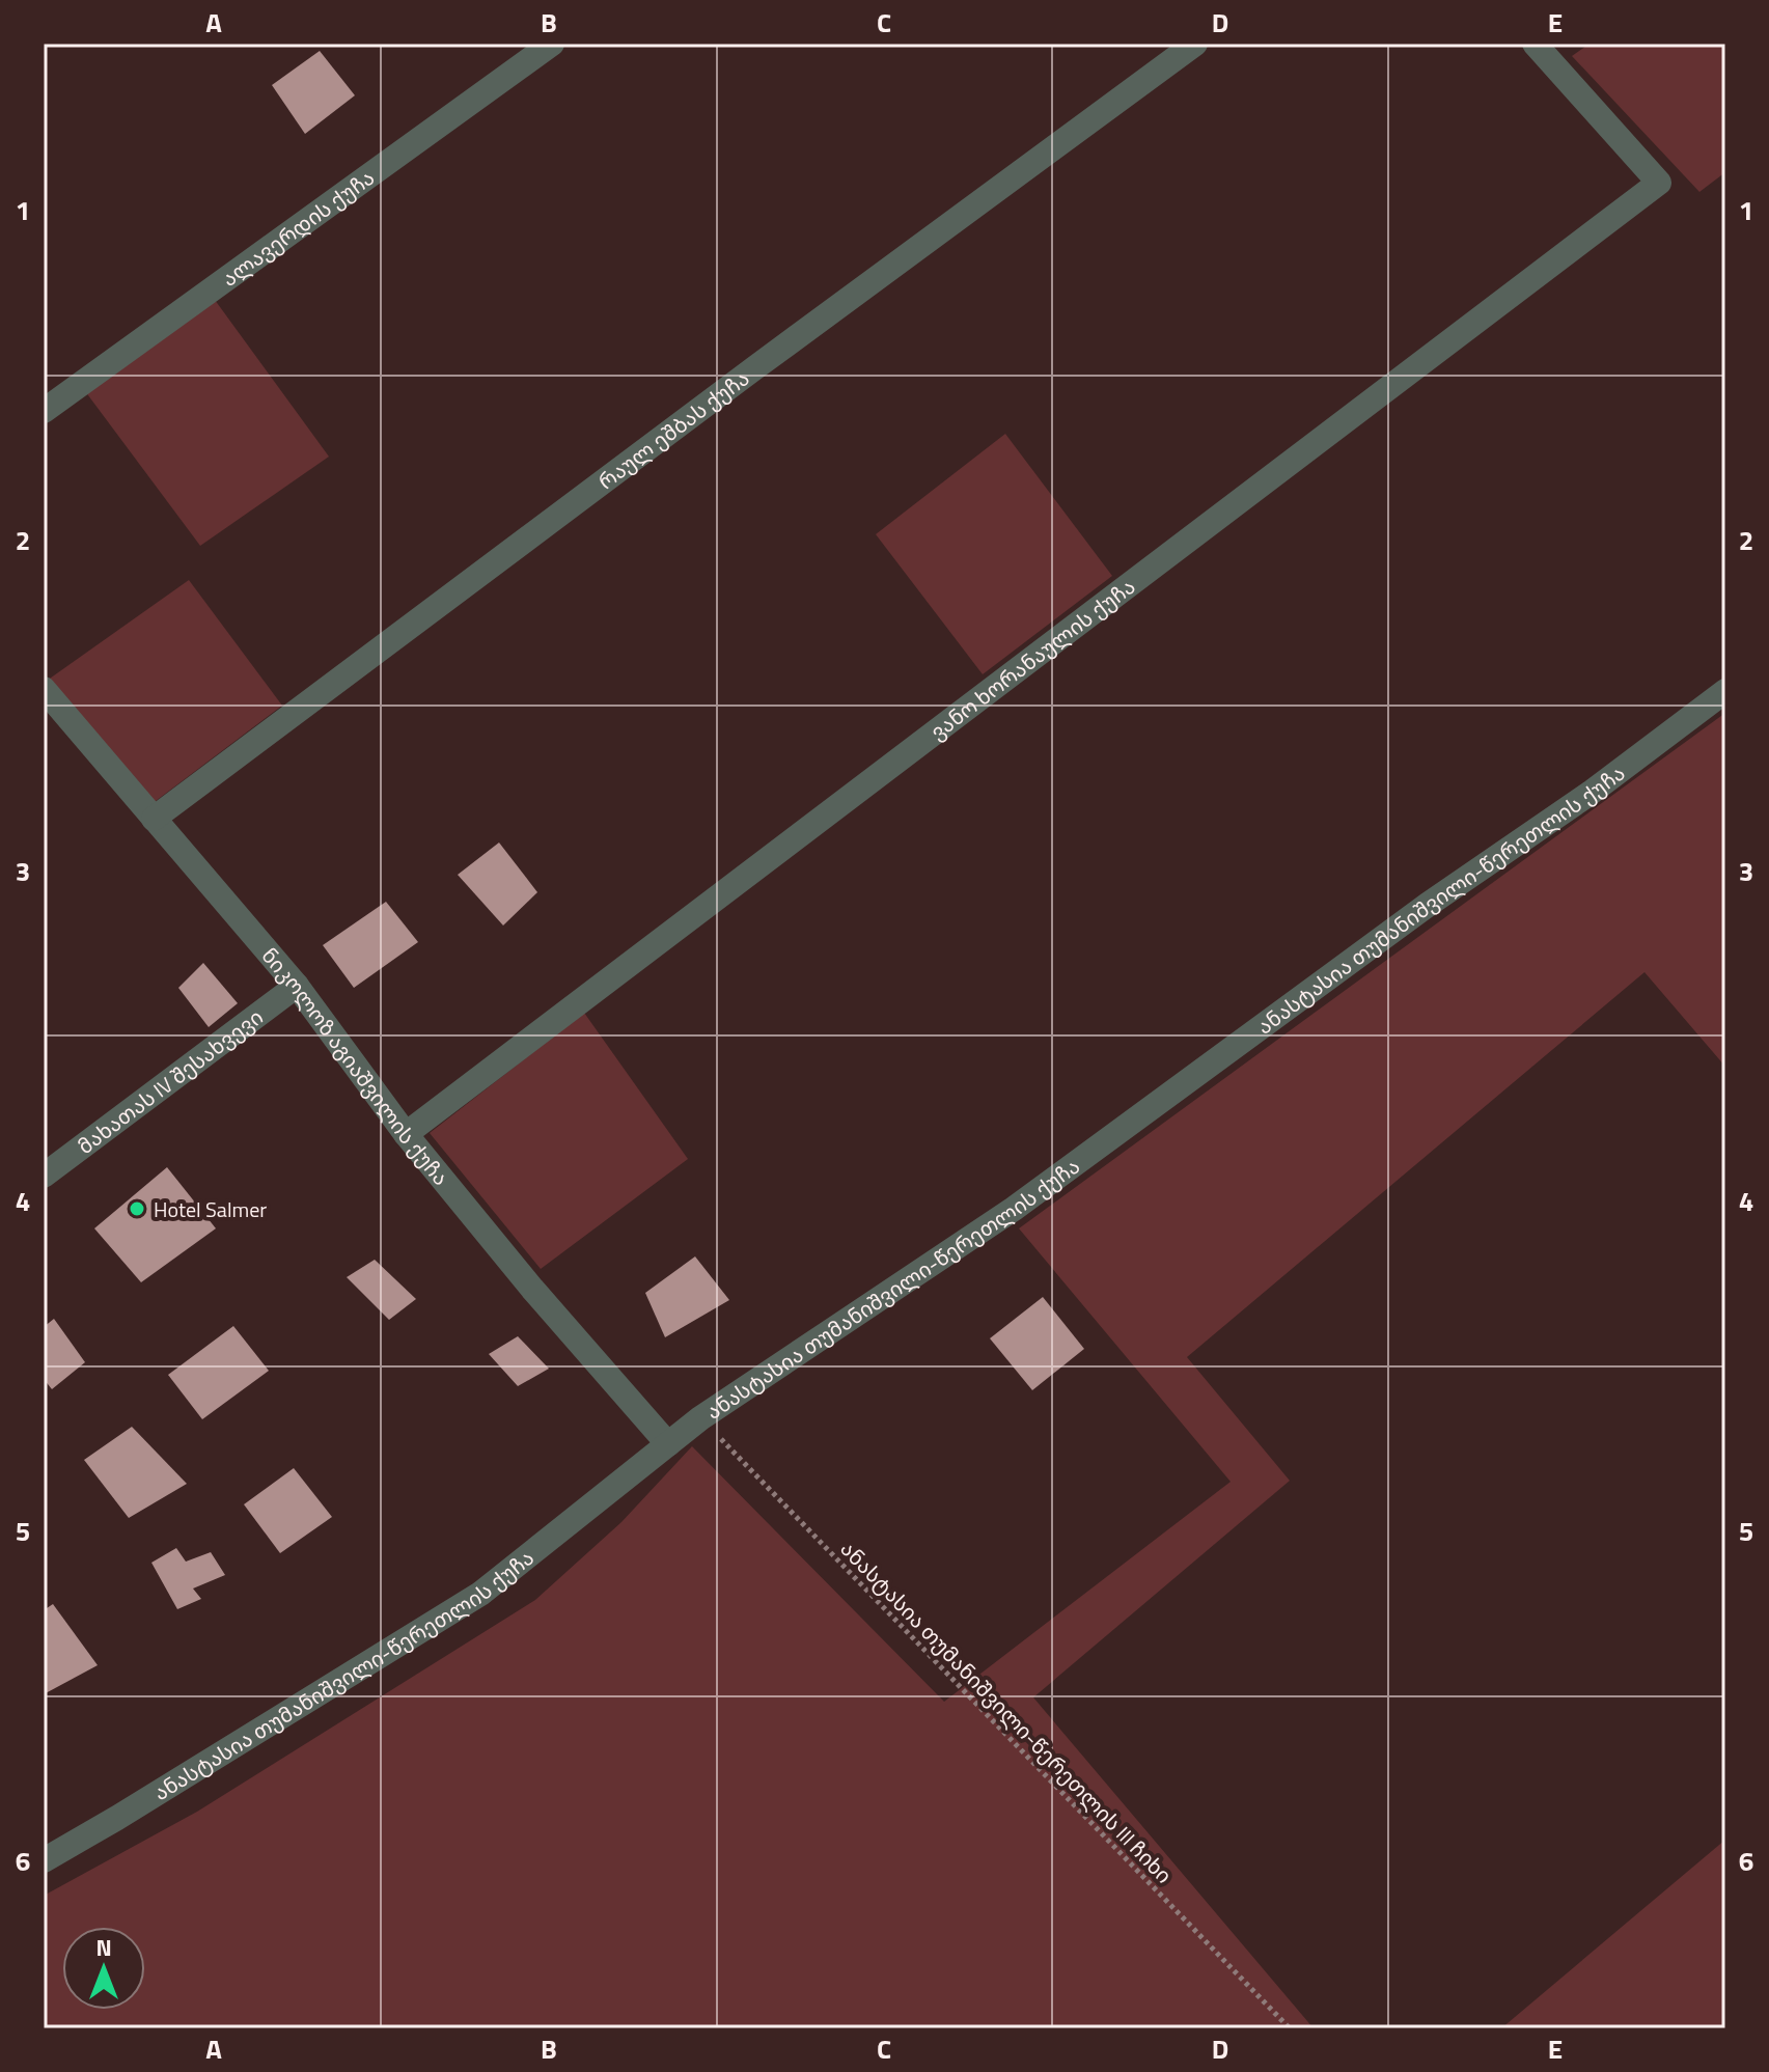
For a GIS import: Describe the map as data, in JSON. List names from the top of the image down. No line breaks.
{"streets":{"street":["ალავერდის ქუჩა","რაულ ეშბას ქუჩა","ვანო ხორანაულის ქუჩა","ანასტასია თუმანიშვილი-წერეთლის ქუჩა","ნიკოლოზ აგიაშვილის ქუჩა","მახათას IV შესახვევი"],"path":["ანასტასია თუმანიშვილი-წერეთლის III ჩიხი"]},"crossings":[["რაულ ეშბას ქუჩა","ნიკოლოზ აგიაშვილის ქუჩა"],["ვანო ხორანაულის ქუჩა","ნიკოლოზ აგიაშვილის ქუჩა"],["ანასტასია თუმანიშვილი-წერეთლის ქუჩა","ნიკოლოზ აგიაშვილის ქუჩა"],["ანასტასია თუმანიშვილი-წერეთლის ქუჩა","ანასტასია თუმანიშვილი-წერეთლის III ჩიხი"],["ნიკოლოზ აგიაშვილის ქუჩა","მახათას IV შესახვევი"]],"places":["Hotel Salmer"],"north":"top","grid":{"columns":["A","B","C","D","E"],"rows":["1","2","3","4","5","6"]}}
